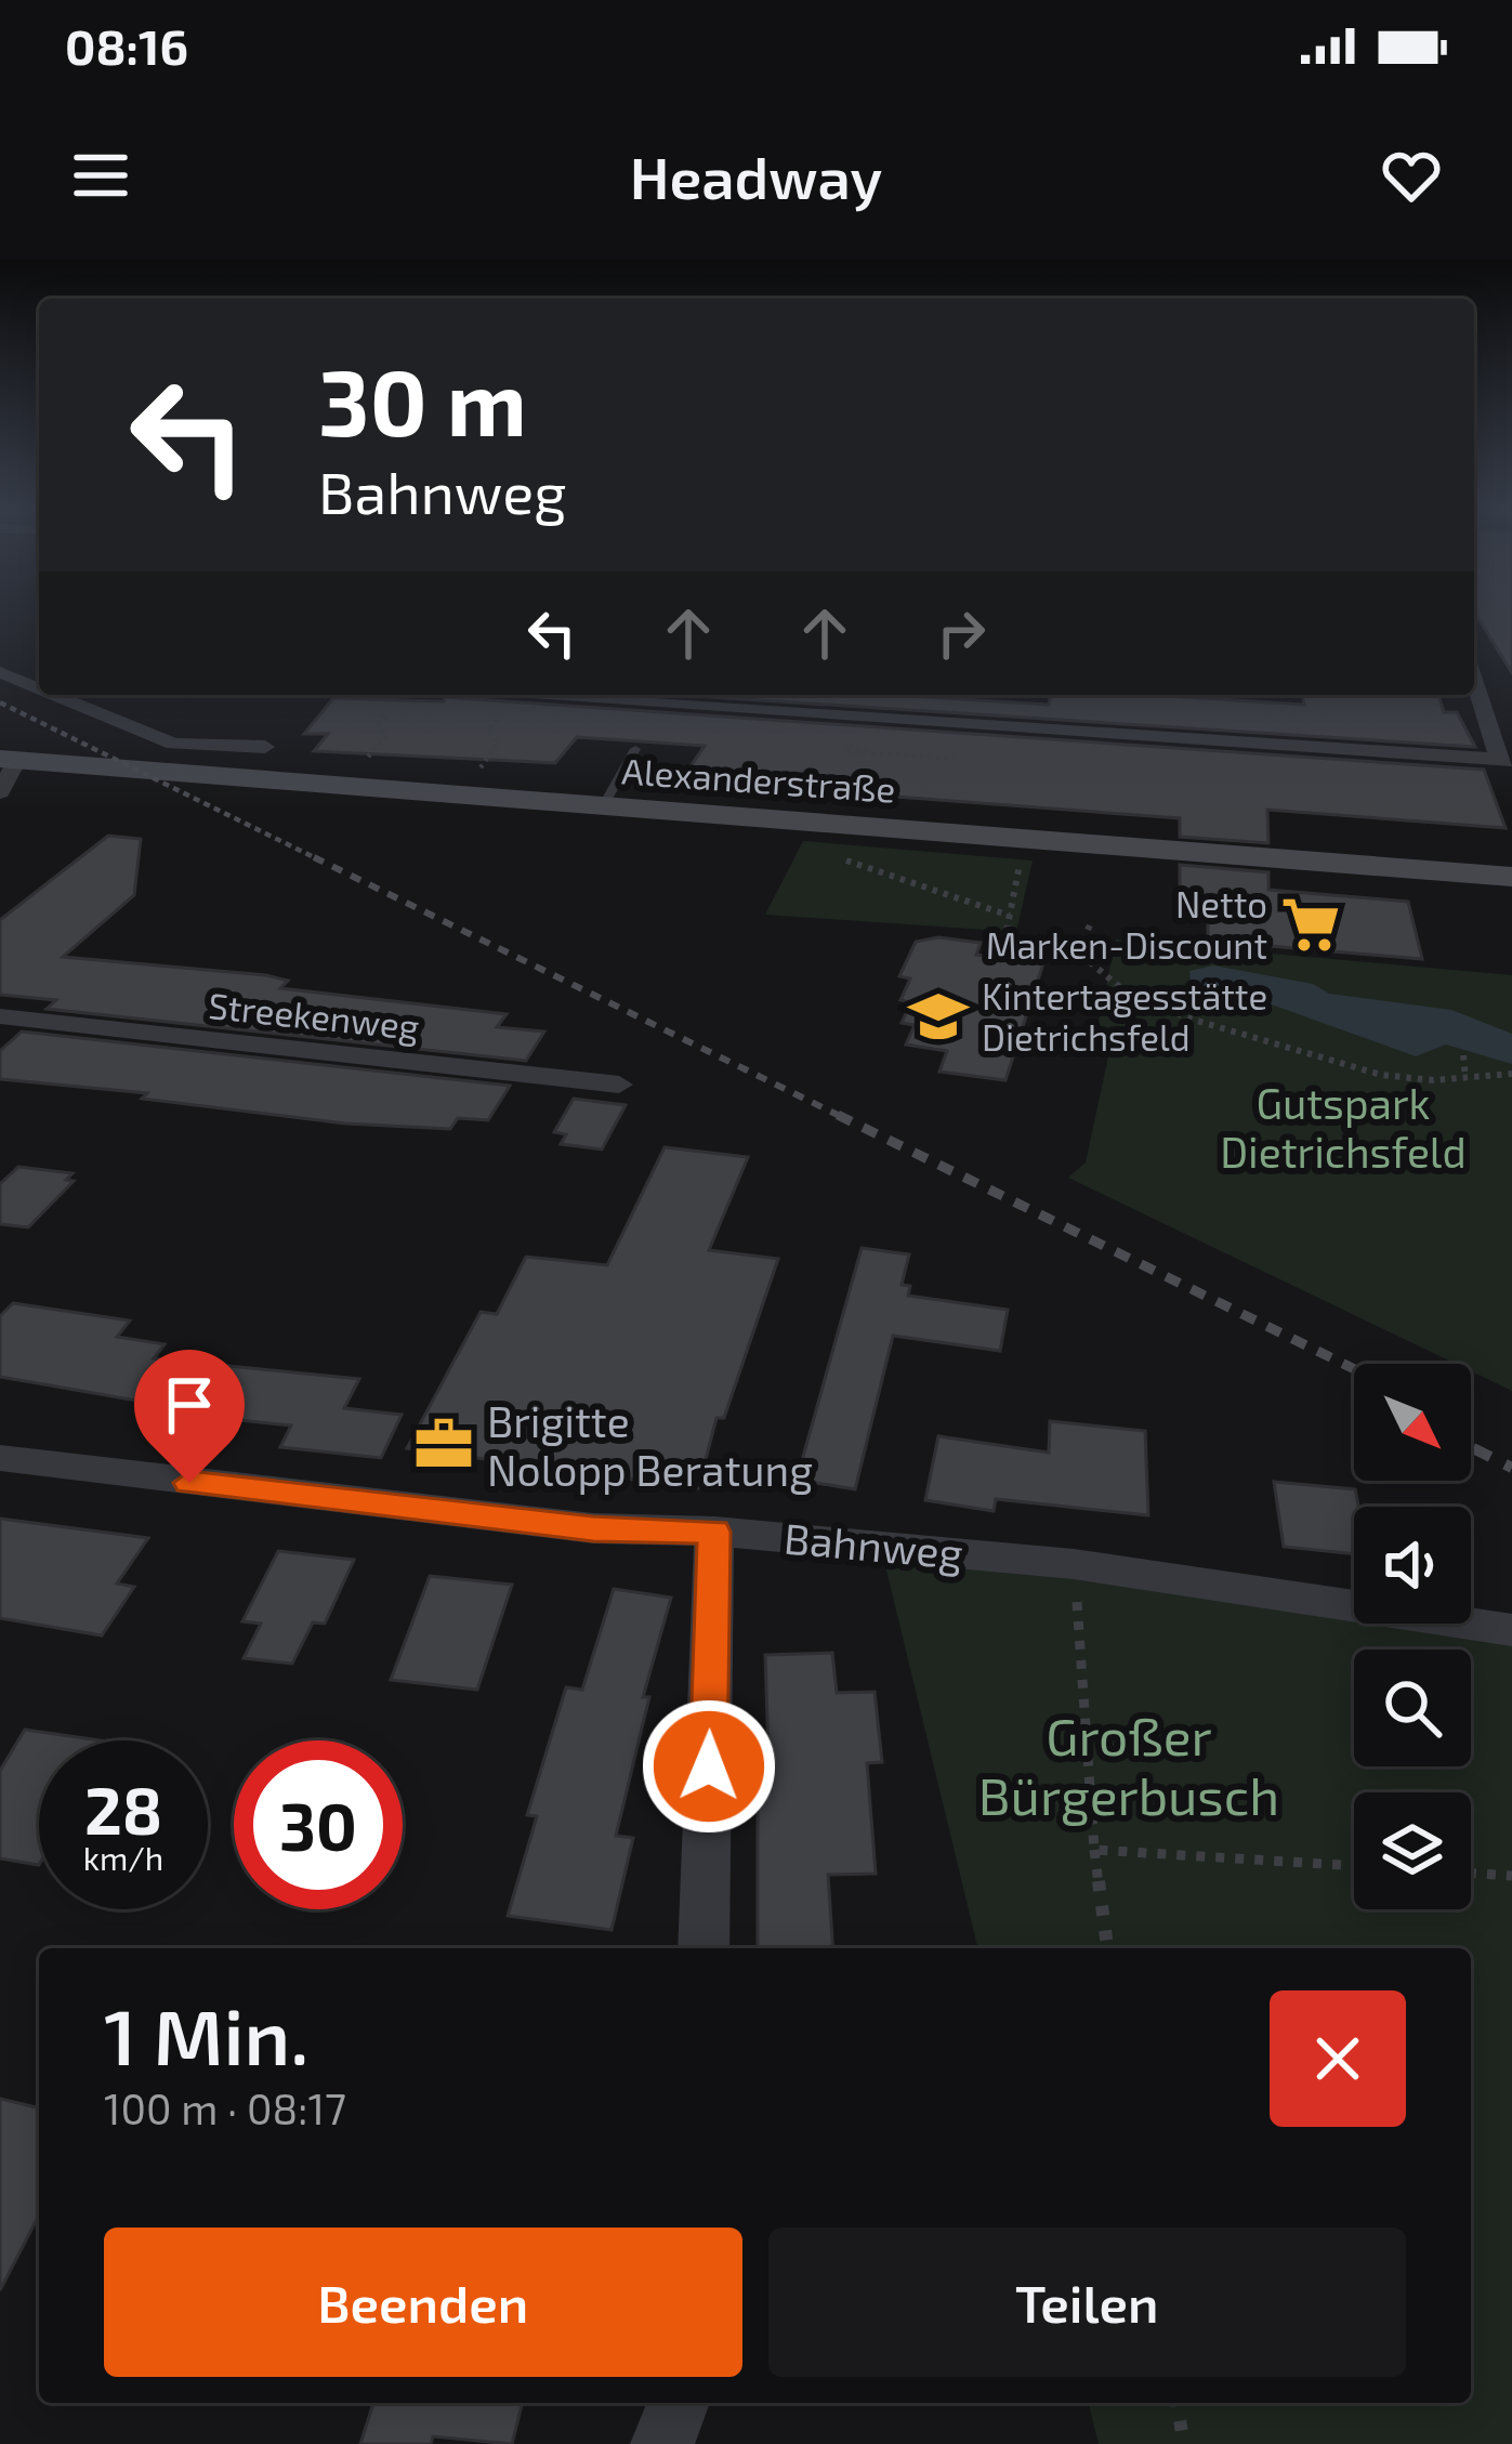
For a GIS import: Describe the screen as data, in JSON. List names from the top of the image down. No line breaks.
{"streets":{"main road":["Alexanderstraße"],"street":["Streekenweg","Bahnweg"]},"parks":["Gutspark Dietrichsfeld","Großer Bürgerbusch"],"places":{"supermarket":["Netto Marken-Discount"],"school or university":["Kintertagesstätte Dietrichsfeld"],"office":["Brigitte Nolopp Beratung"]},"north":"bottom right","page":{"status":"08:16","header":"Headway","turn":["30 m","Bahnweg"],"speed":"28 km/h","limit":"30","heading":["1 Min.","100 m · 08:17"],"buttons":["Beenden","Teilen"]}}
